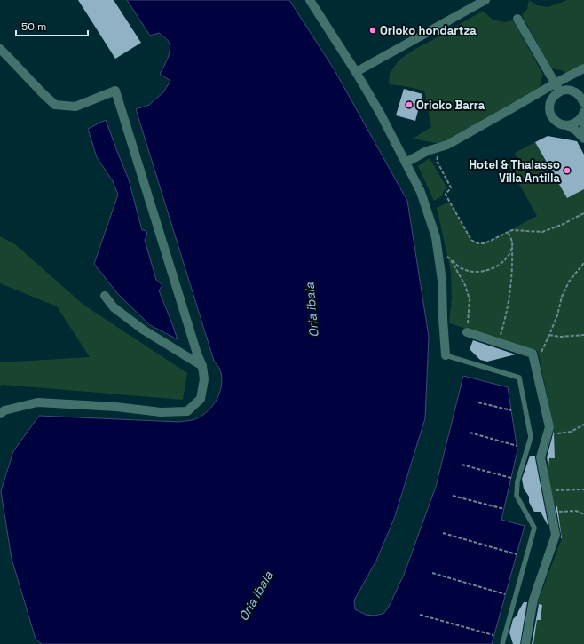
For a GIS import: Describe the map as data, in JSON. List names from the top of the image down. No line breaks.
{"water":["Oria ibaia"],"places":["Orioko hondartza","Orioko Barra","Hotel & Thalasso Villa Antilla"],"scale_bar":"50 m"}
